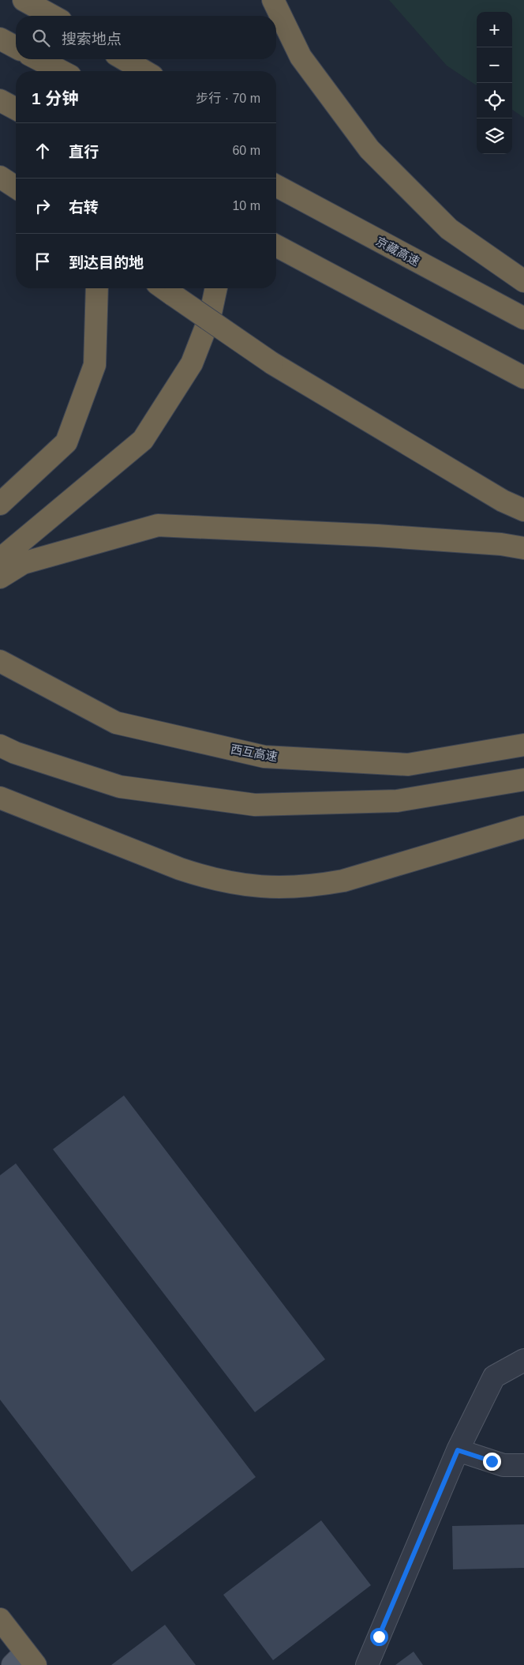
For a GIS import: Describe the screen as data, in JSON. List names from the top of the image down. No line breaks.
{"streets":{"highway":["京藏高速","西互高速"]},"page":{"map_buttons":["+","−"],"search":"搜索地点","heading":["1 分钟","步行 · 70 m"],"list":[["直行","60 m"],["右转","10 m"],"到达目的地"]}}
